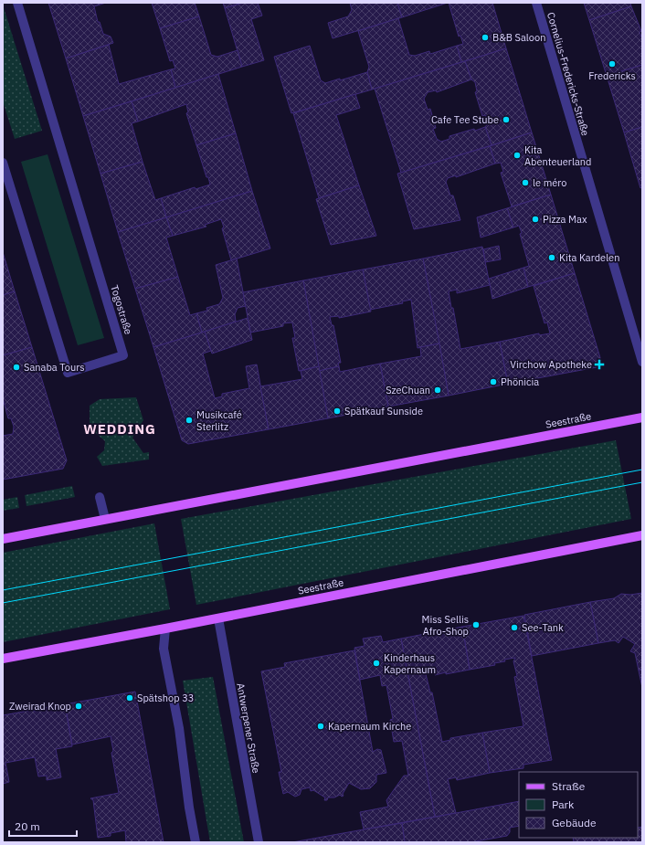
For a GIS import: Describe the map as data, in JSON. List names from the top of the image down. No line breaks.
{"streets":{"main road":["Seestraße"],"street":["Cornelius-Fredericks-Straße","Togostraße","Antwerpener Straße"]},"crossings":[["Seestraße","Antwerpener Straße"]],"districts":["WEDDING"],"places":{"other":["B&B Saloon","Fredericks","Cafe Tee Stube","Kita Abenteuerland","le méro","Pizza Max","Kita Kardelen","Sanaba Tours","Phönicia","SzeChuan","Spätkauf Sunside","Musikcafé Sterlitz","Miss Sellis Afro-Shop","See-Tank","Kinderhaus Kapernaum","Spätshop 33","Zweirad Knop","Kapernaum Kirche"],"health":["Virchow Apotheke"]},"legend":["Straße","Park","Gebäude"],"scale_bar":"20 m"}
